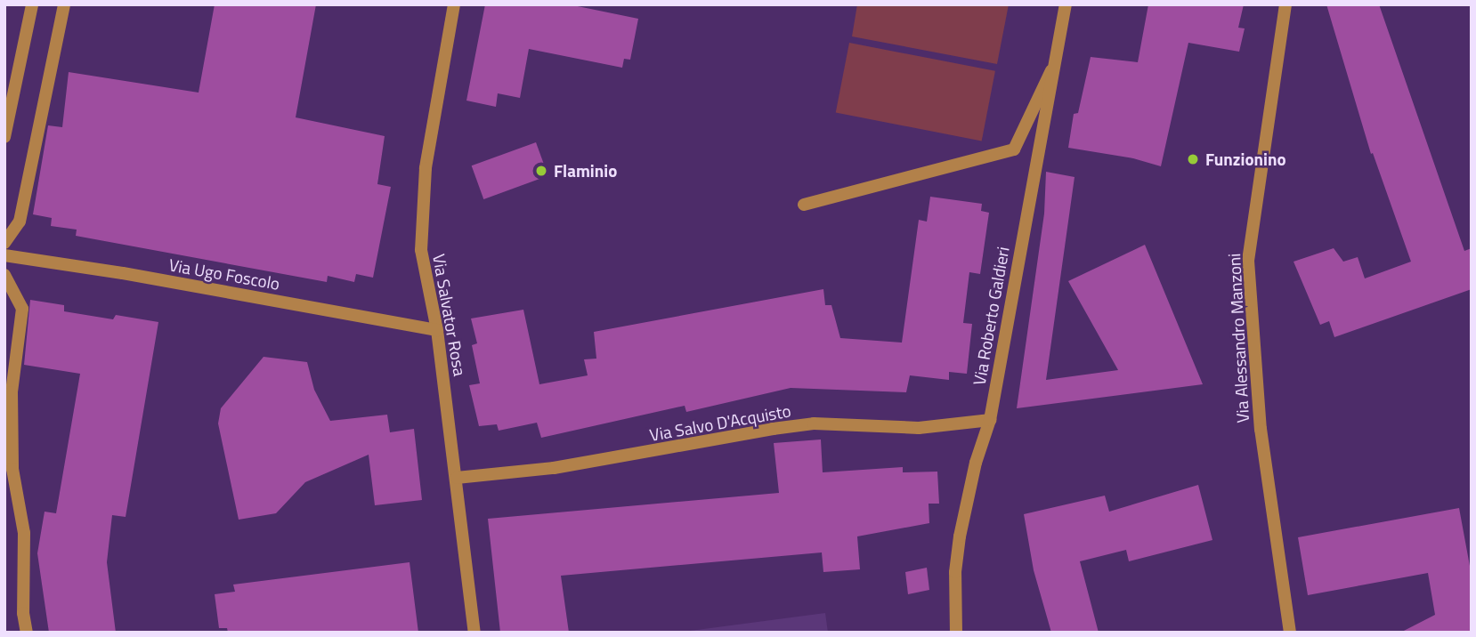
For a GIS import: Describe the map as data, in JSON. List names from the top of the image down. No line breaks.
{"streets":{"street":["Via Ugo Foscolo","Via Salvator Rosa","Via Roberto Galdieri","Via Alessandro Manzoni","Via Salvo D'Acquisto"]},"crossings":[["Via Ugo Foscolo","Via Salvator Rosa"],["Via Salvator Rosa","Via Salvo D'Acquisto"],["Via Roberto Galdieri","Via Salvo D'Acquisto"]],"places":["Funzionino","Flaminio"]}
